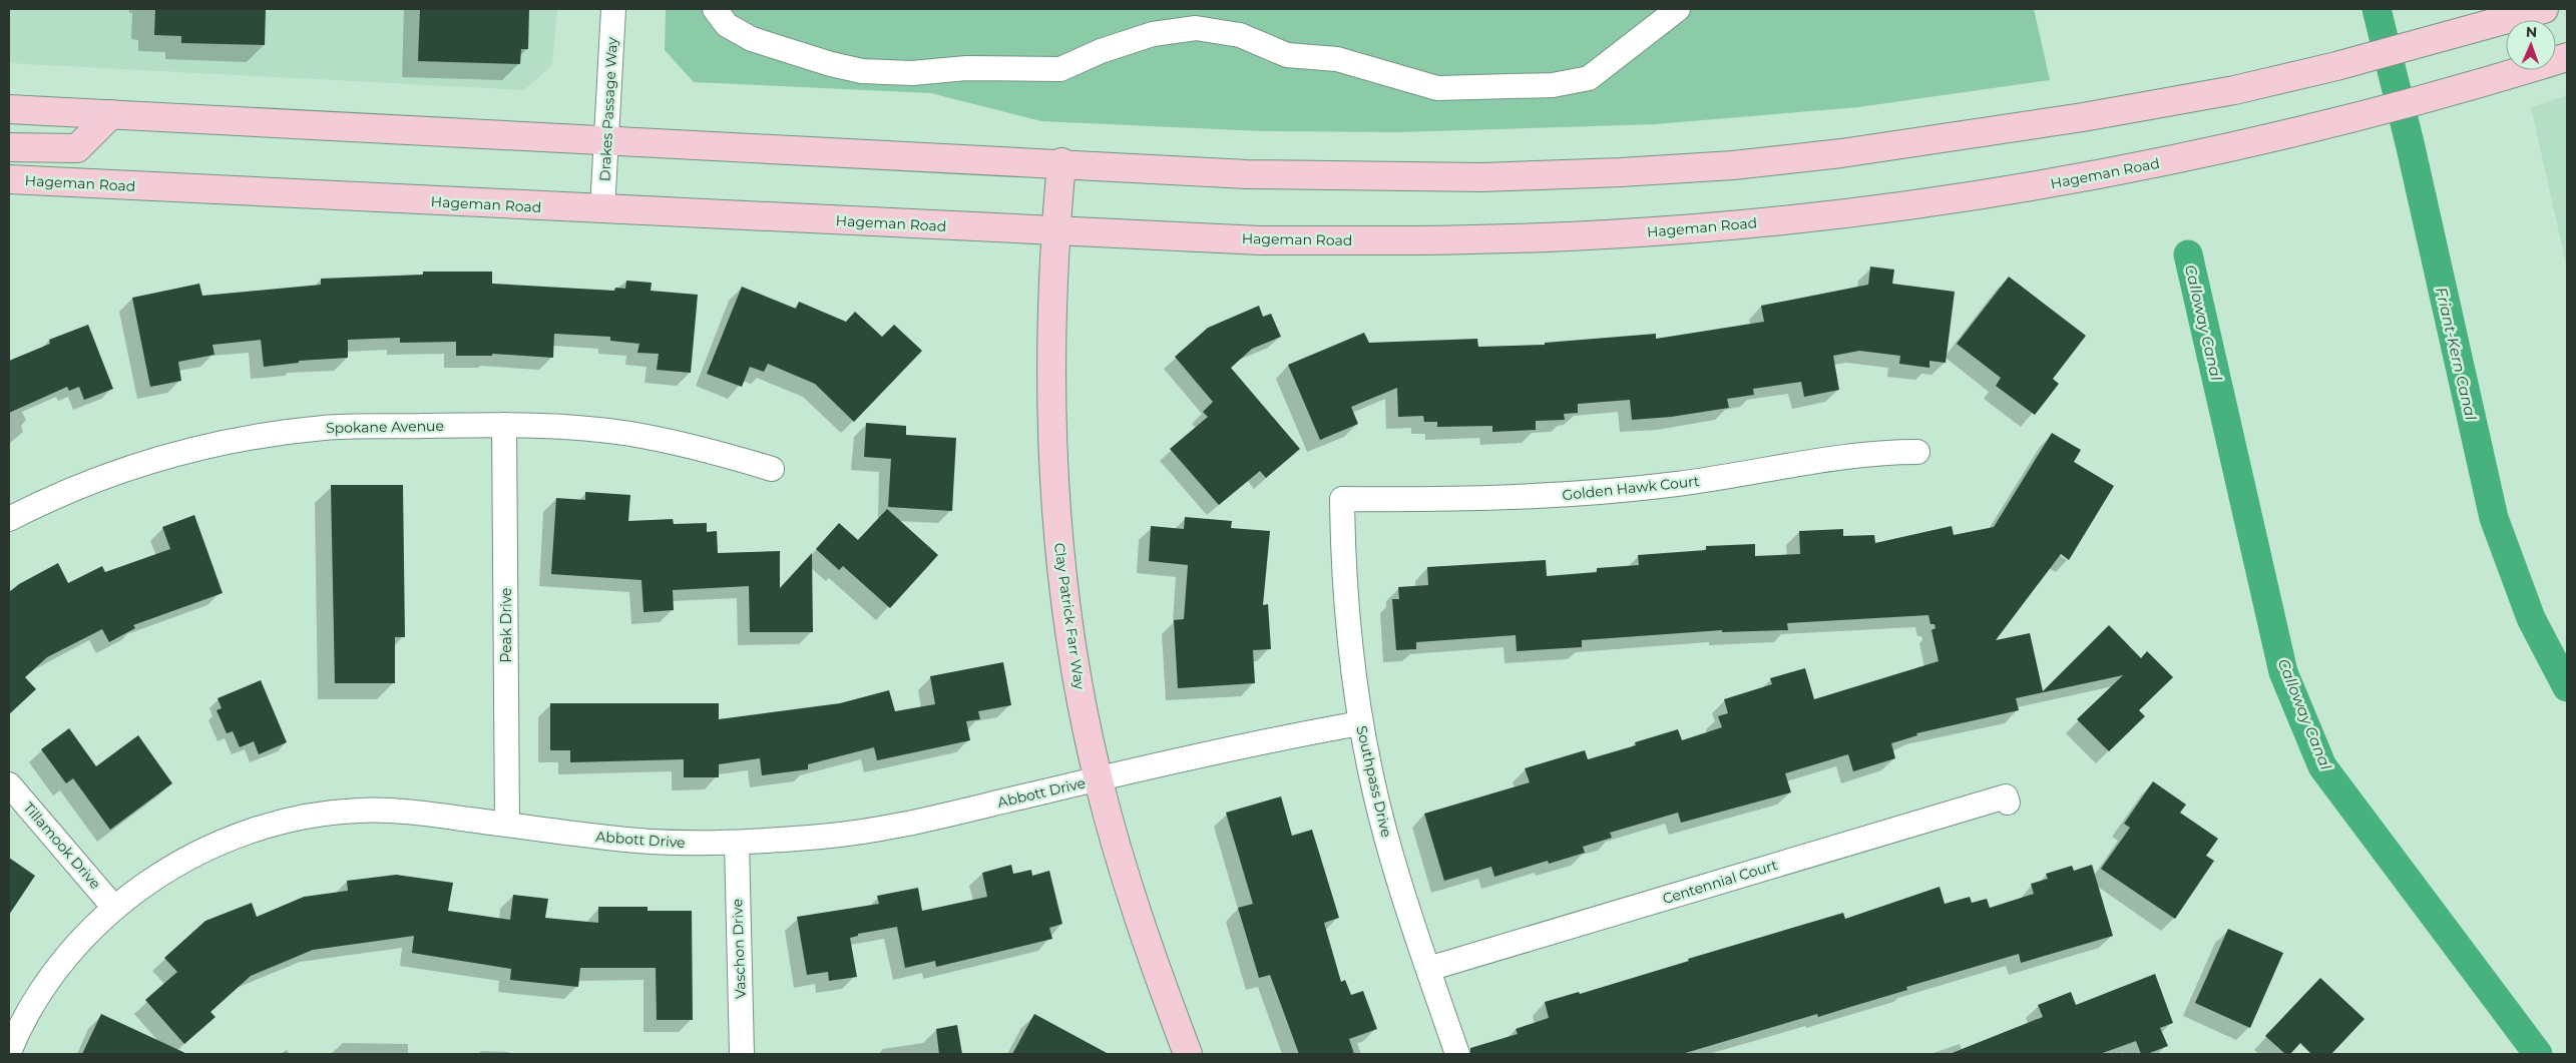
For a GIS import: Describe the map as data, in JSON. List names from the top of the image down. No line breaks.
{"streets":{"main road":["Hageman Road","Clay Patrick Farr Way"],"street":["Drakes Passage Way","Spokane Avenue","Golden Hawk Court","Peak Drive","Southpass Drive","Abbott Drive","Tillamook Drive","Centennial Court","Vaschon Drive"]},"crossings":[["Drakes Passage Way","Hageman Road"],["Hageman Road","Clay Patrick Farr Way"],["Spokane Avenue","Peak Drive"],["Golden Hawk Court","Southpass Drive"],["Clay Patrick Farr Way","Abbott Drive"],["Peak Drive","Abbott Drive"],["Southpass Drive","Abbott Drive"],["Southpass Drive","Centennial Court"],["Abbott Drive","Tillamook Drive"],["Abbott Drive","Vaschon Drive"]],"water":["Calloway Canal","Friant-Kern Canal"],"north":"top"}
